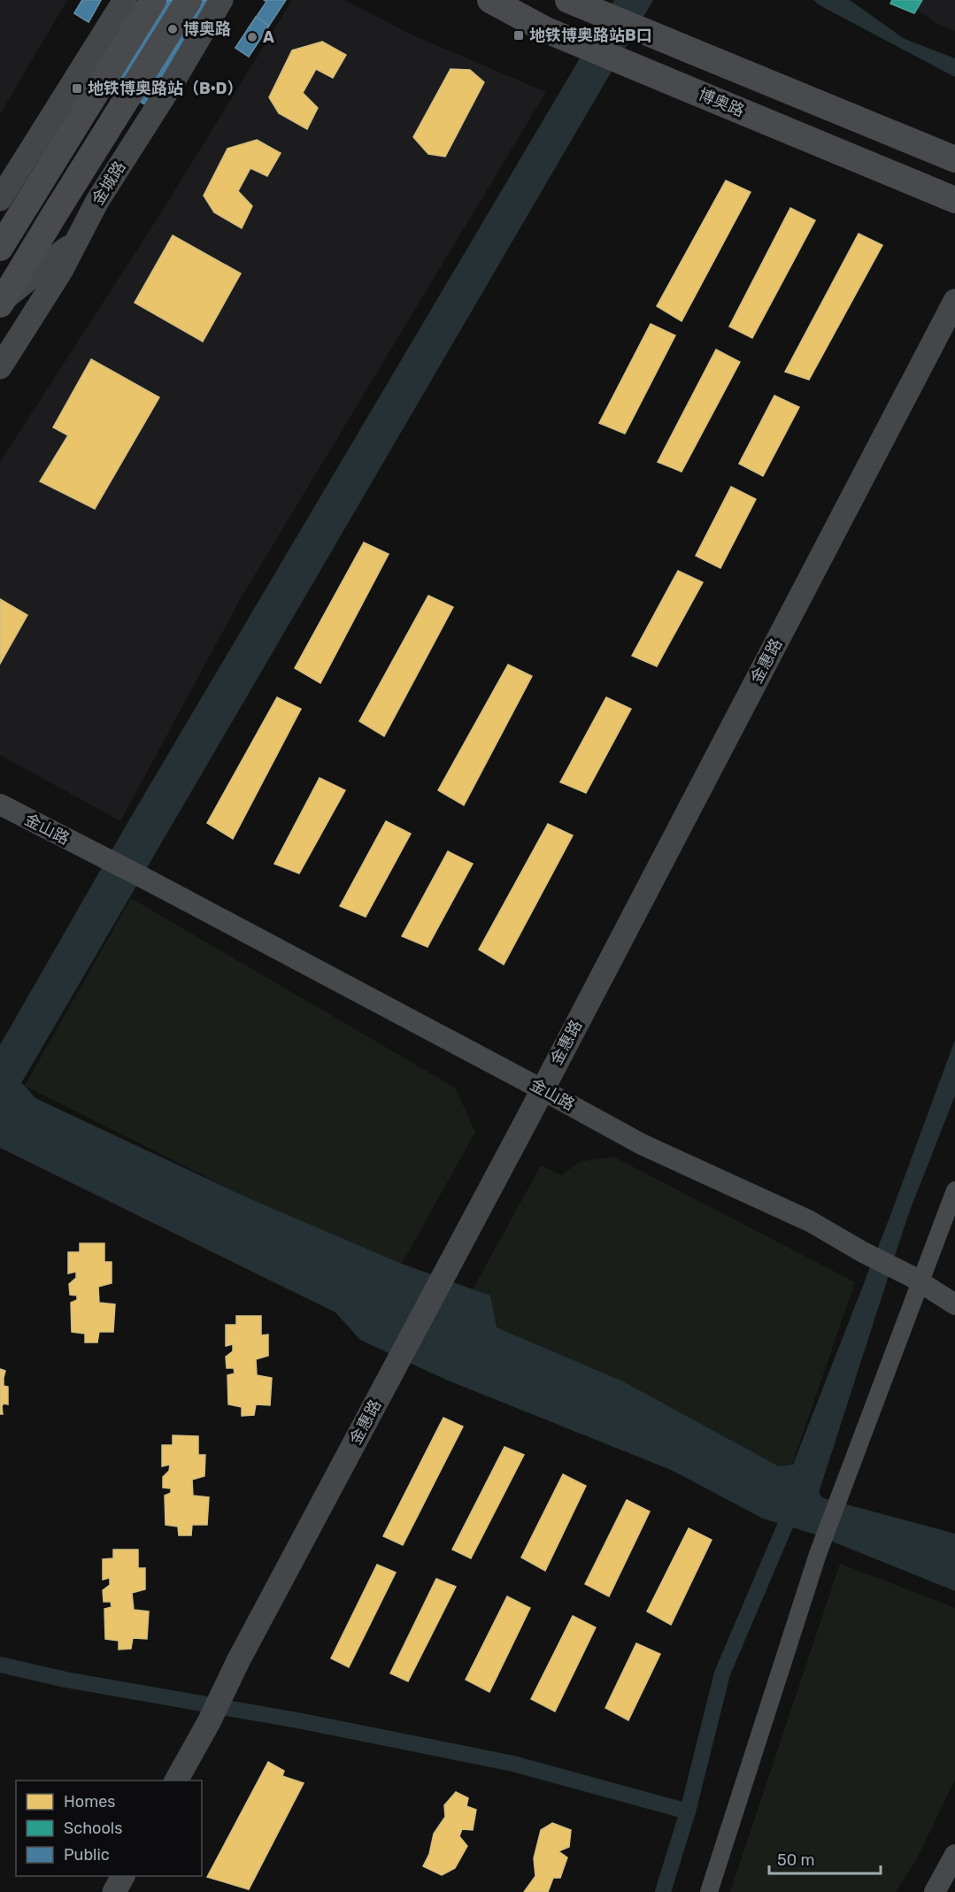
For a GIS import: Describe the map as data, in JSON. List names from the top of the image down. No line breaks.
{"streets":{"main road":["博奥路","金城路","金惠路"],"street":["金山路"]},"crossings":[["金惠路","金山路"]],"places":{"other":["博奥路","A"],"transit":["地铁博奥路站B口","地铁博奥路站（B·D）"]},"legend":["Homes","Schools","Public"],"scale_bar":"50 m"}
